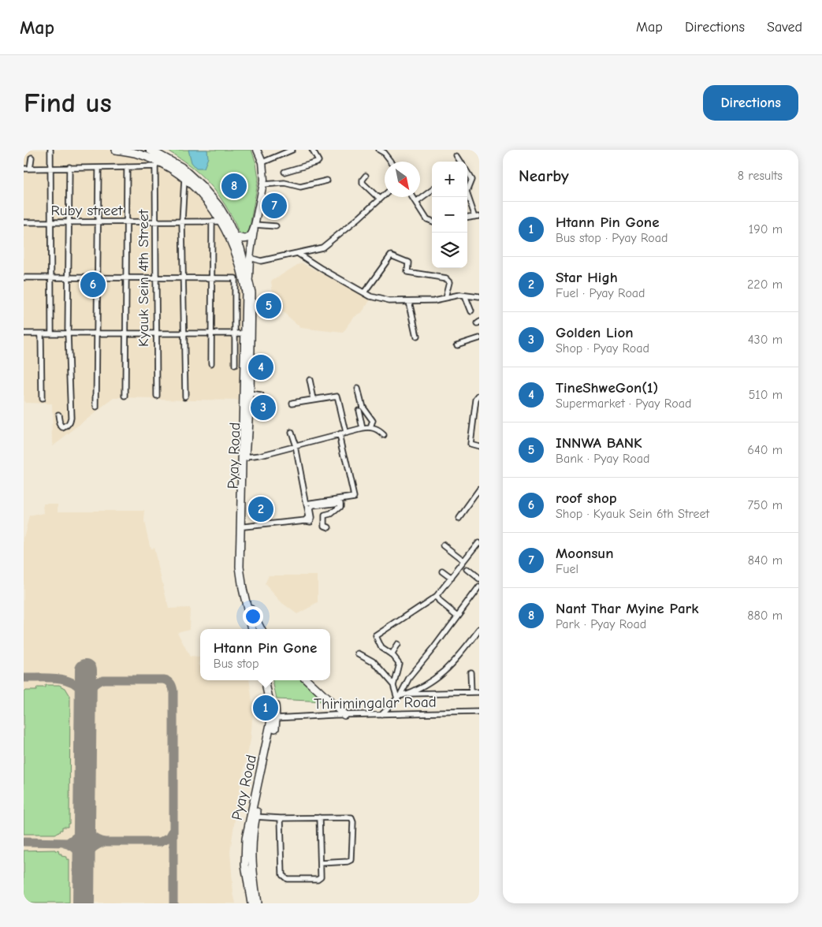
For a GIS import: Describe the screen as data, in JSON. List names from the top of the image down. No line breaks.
{"streets":{"highway":["Pyay Road"],"street":["Ruby street","Kyauk Sein 4th Street","Thirimingalar Road"]},"crossings":[["Ruby street","Kyauk Sein 4th Street"],["Ruby street","Pyay Road"],["Kyauk Sein 4th Street","Pyay Road"],["Pyay Road","Thirimingalar Road"]],"north":"bottom right","page":{"header":"Map","nav":["Map","Directions","Saved"],"buttons":"Directions","title":"Find us","heading":["Nearby","8 results"],"map_buttons":["+","−"],"pins":["8","7","6","5","4","3","2","1"],"list":[{"mark":"1","name":"Htann Pin Gone","note":"Bus stop · Pyay Road","value":"190 m"},{"mark":"2","name":"Star High","note":"Fuel · Pyay Road","value":"220 m"},{"mark":"3","name":"Golden Lion","note":"Shop · Pyay Road","value":"430 m"},{"mark":"4","name":"TineShweGon(1)","note":"Supermarket · Pyay Road","value":"510 m"},{"mark":"5","name":"INNWA BANK","note":"Bank · Pyay Road","value":"640 m"},{"mark":"6","name":"roof shop","note":"Shop · Kyauk Sein 6th Street","value":"750 m"},{"mark":"7","name":"Moonsun","note":"Fuel","value":"840 m"},{"mark":"8","name":"Nant Thar Myine Park","note":"Park · Pyay Road","value":"880 m"}],"popup":["Htann Pin Gone","Bus stop"]}}
